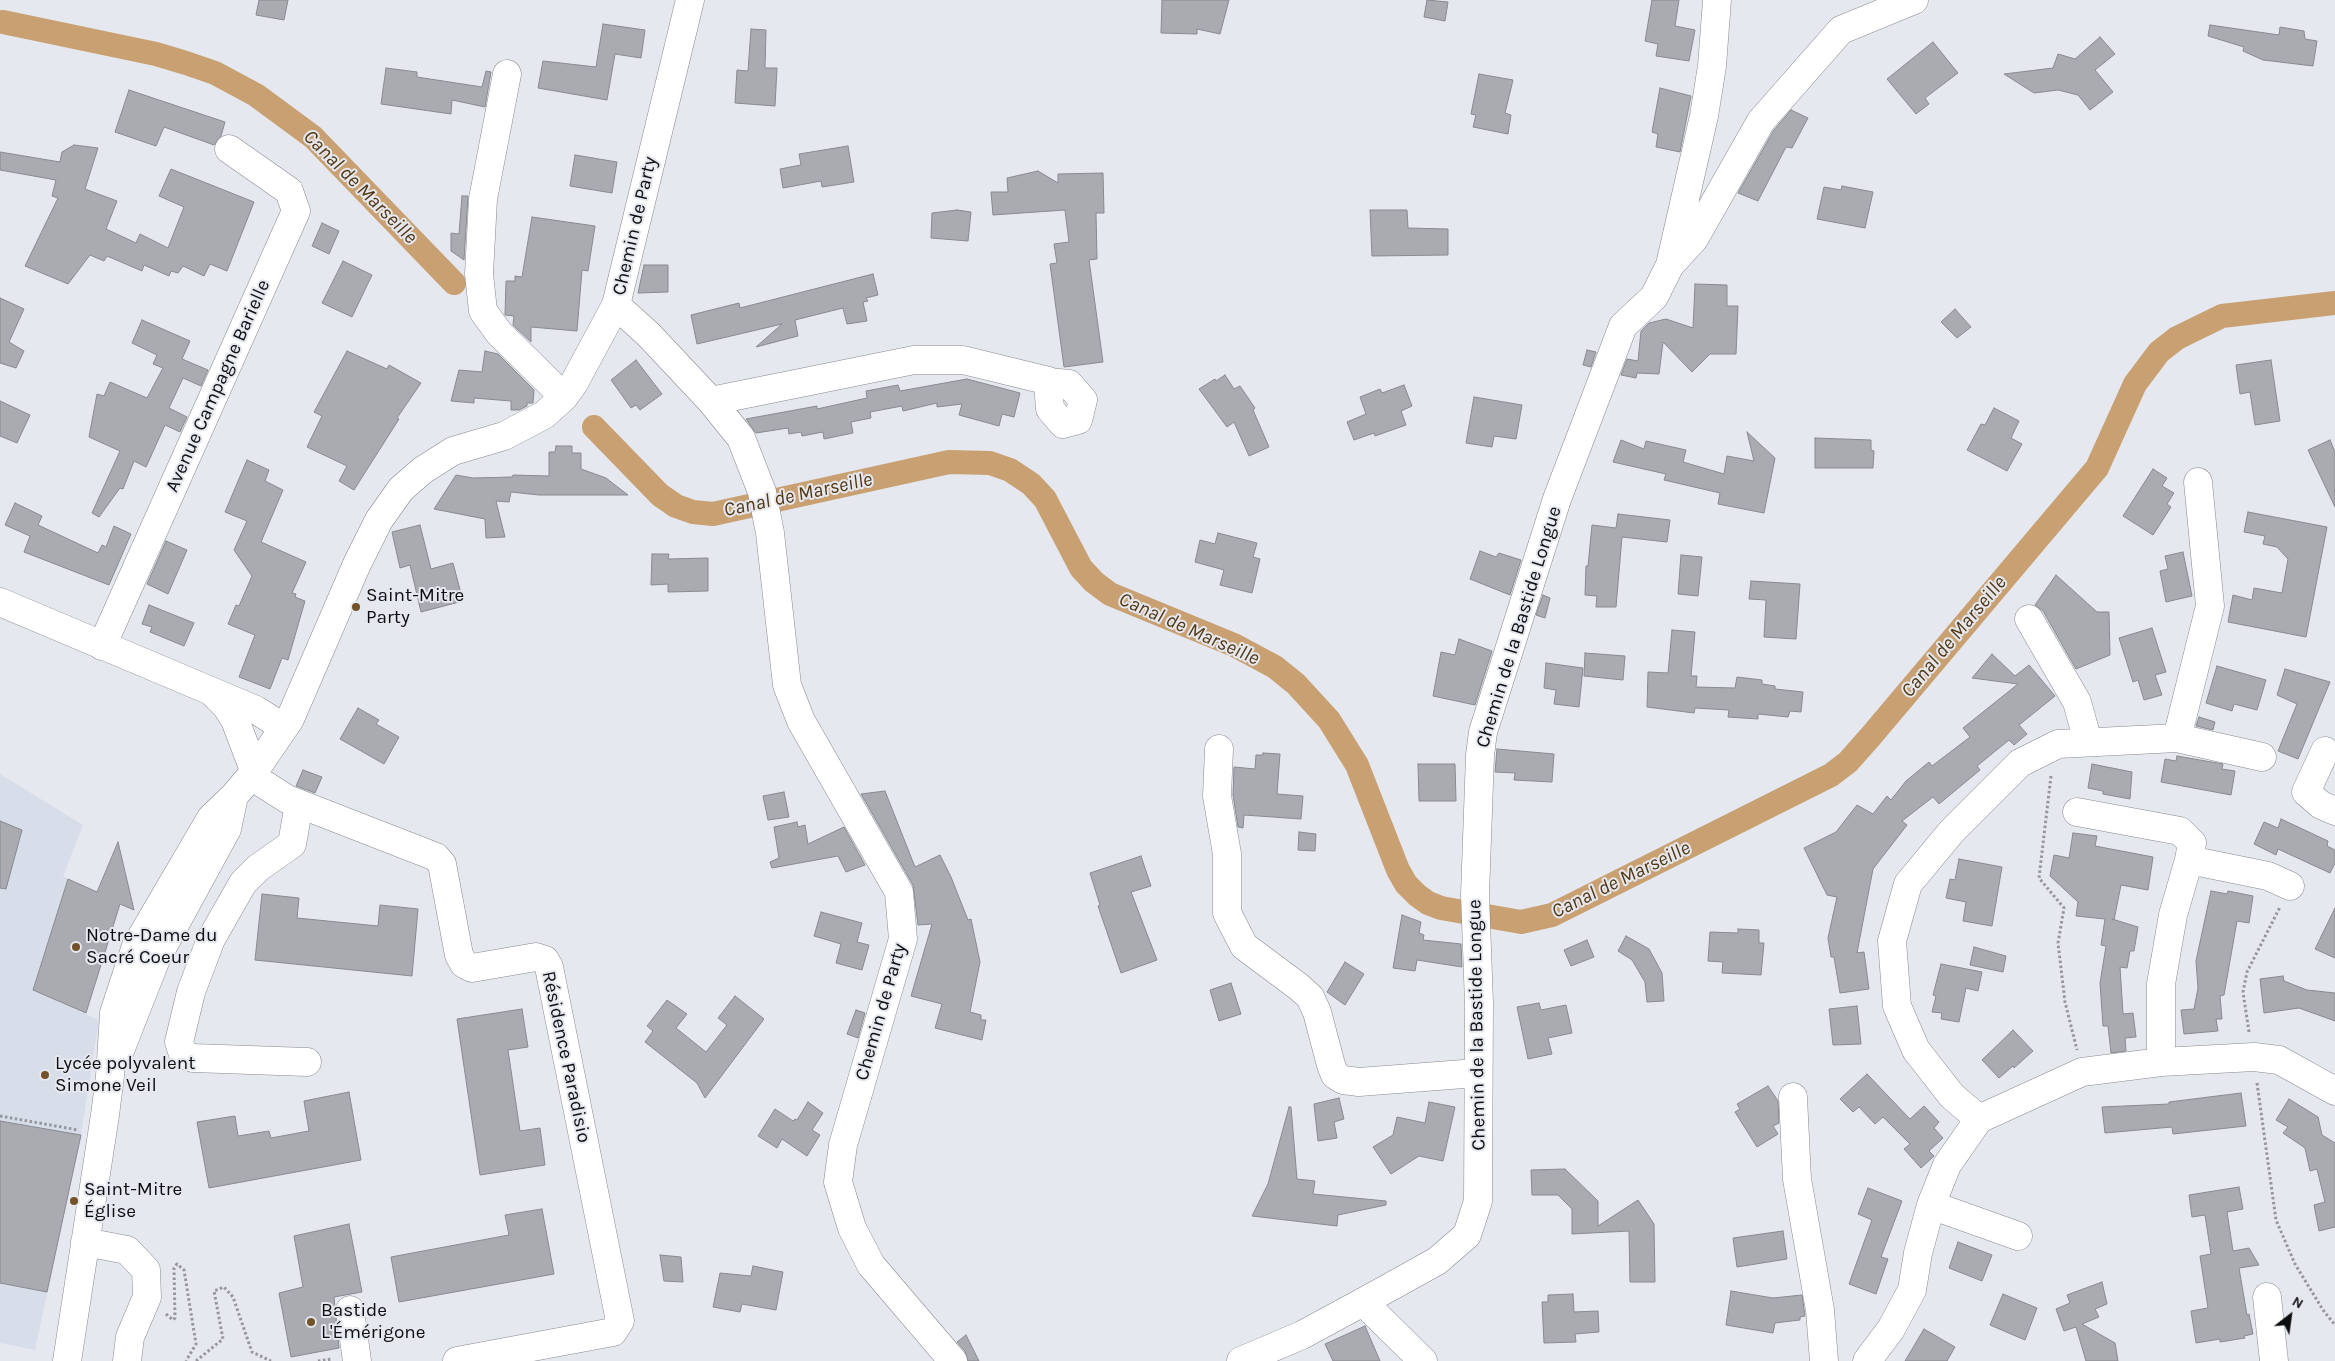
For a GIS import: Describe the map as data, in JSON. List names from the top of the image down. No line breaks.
{"streets":{"street":["Chemin de Party","Avenue Campagne Barielle","Chemin de la Bastide Longue","Résidence Paradisio"]},"water":["Canal de Marseille"],"places":["Saint-Mitre Party","Notre-Dame du Sacré Coeur","Lycée polyvalent Simone Veil","Saint-Mitre Église","Bastide L'Émérigone"],"north":"top right"}
